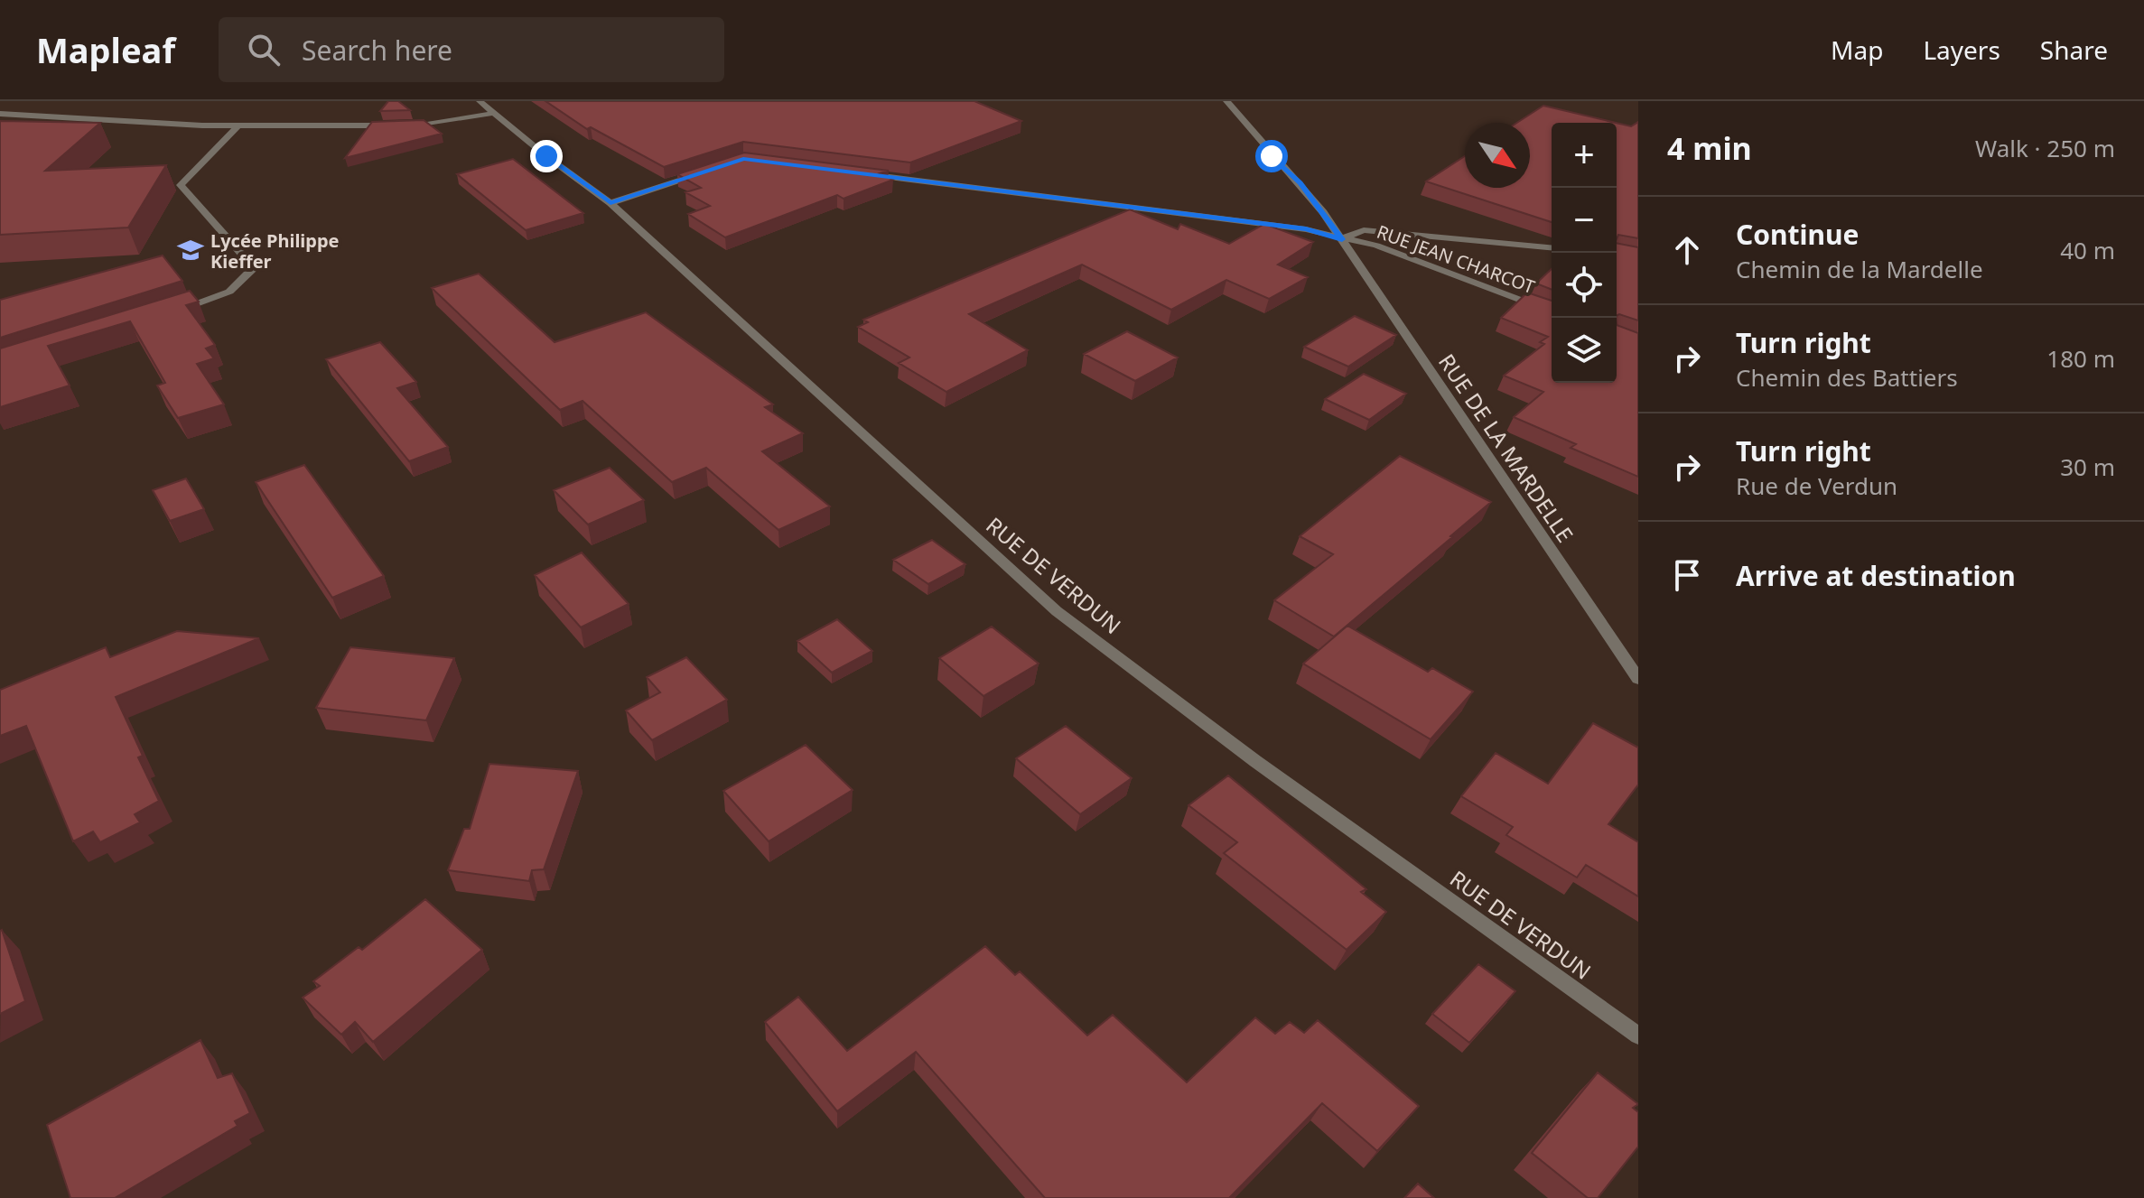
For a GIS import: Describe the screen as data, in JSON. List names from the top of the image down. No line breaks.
{"streets":{"street":["RUE JEAN CHARCOT","RUE DE LA MARDELLE","RUE DE VERDUN"]},"crossings":[["RUE JEAN CHARCOT","RUE DE LA MARDELLE"]],"places":{"school or university":["Lycée Philippe Kieffer"]},"north":"bottom right","page":{"header":"Mapleaf","search":"Search here","nav":["Map","Layers","Share"],"heading":["4 min","Walk · 250 m"],"map_buttons":["+","−"],"list":[["Continue","Chemin de la Mardelle","40 m"],["Turn right","Chemin des Battiers","180 m"],["Turn right","Rue de Verdun","30 m"],"Arrive at destination"]}}
